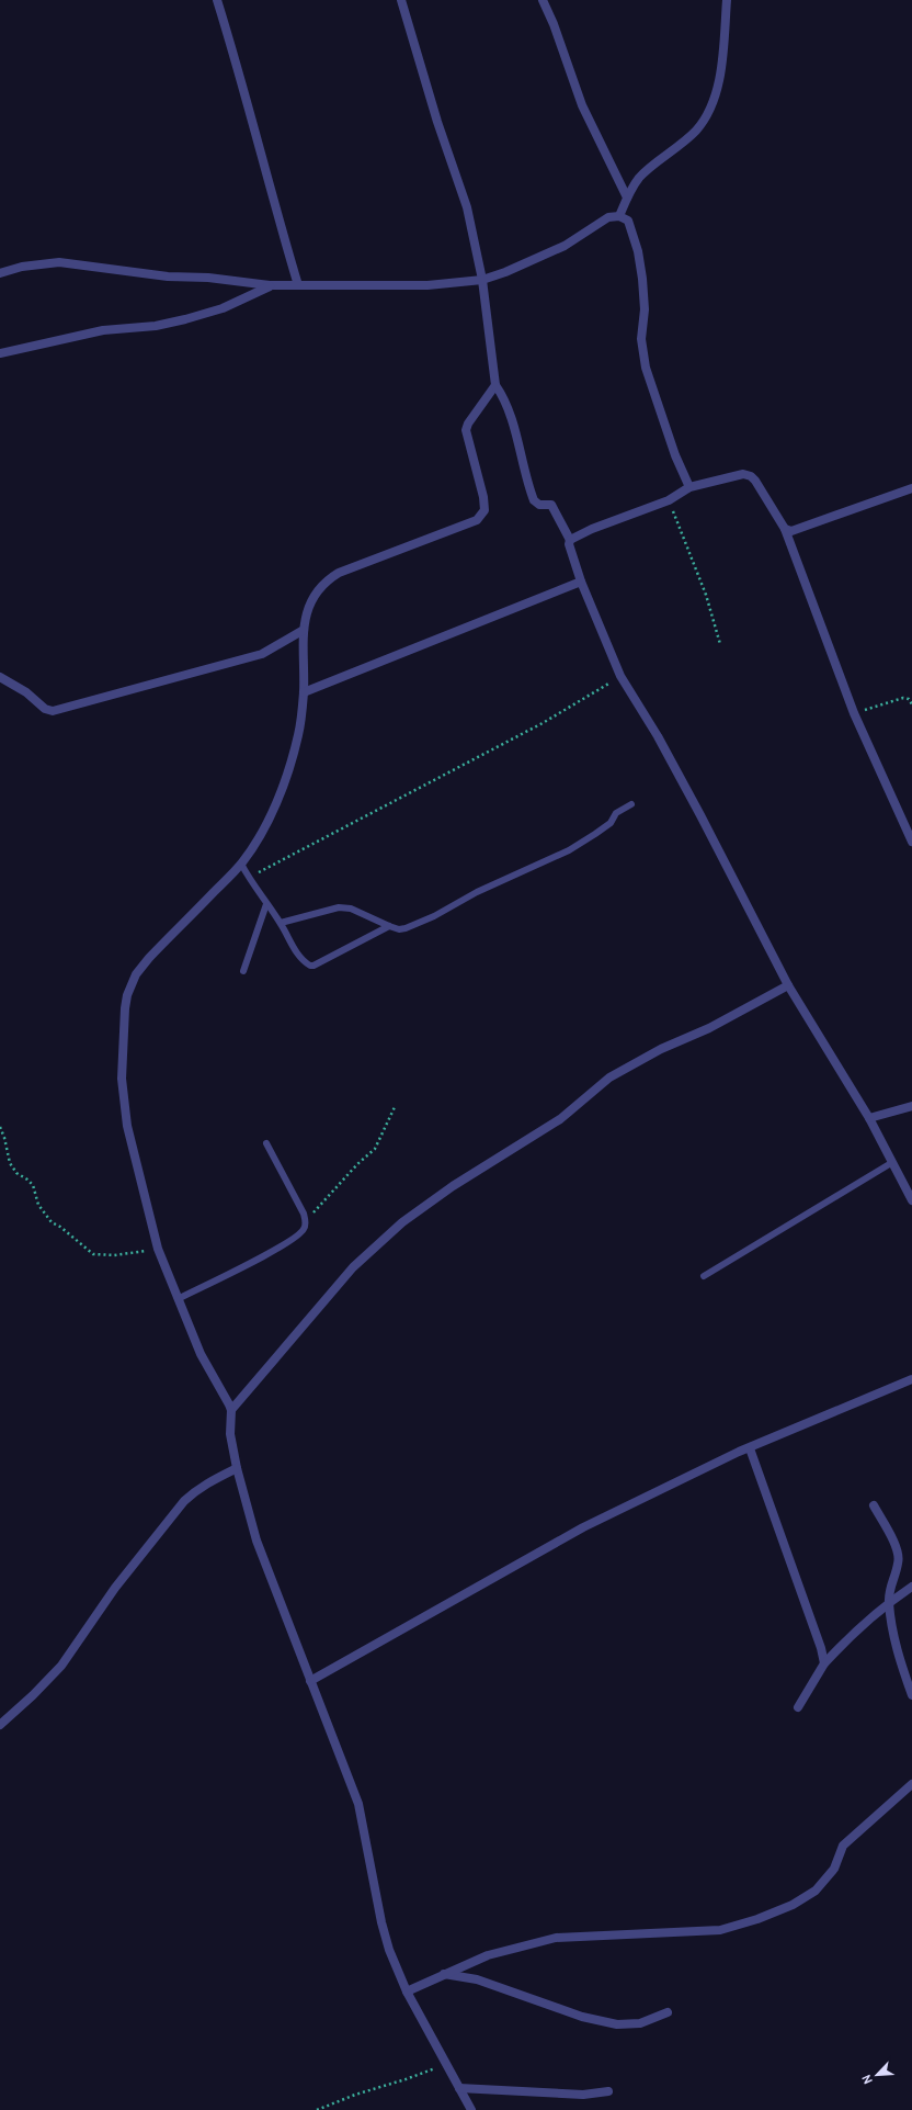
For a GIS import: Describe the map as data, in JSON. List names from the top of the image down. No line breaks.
{"north":"bottom left"}
